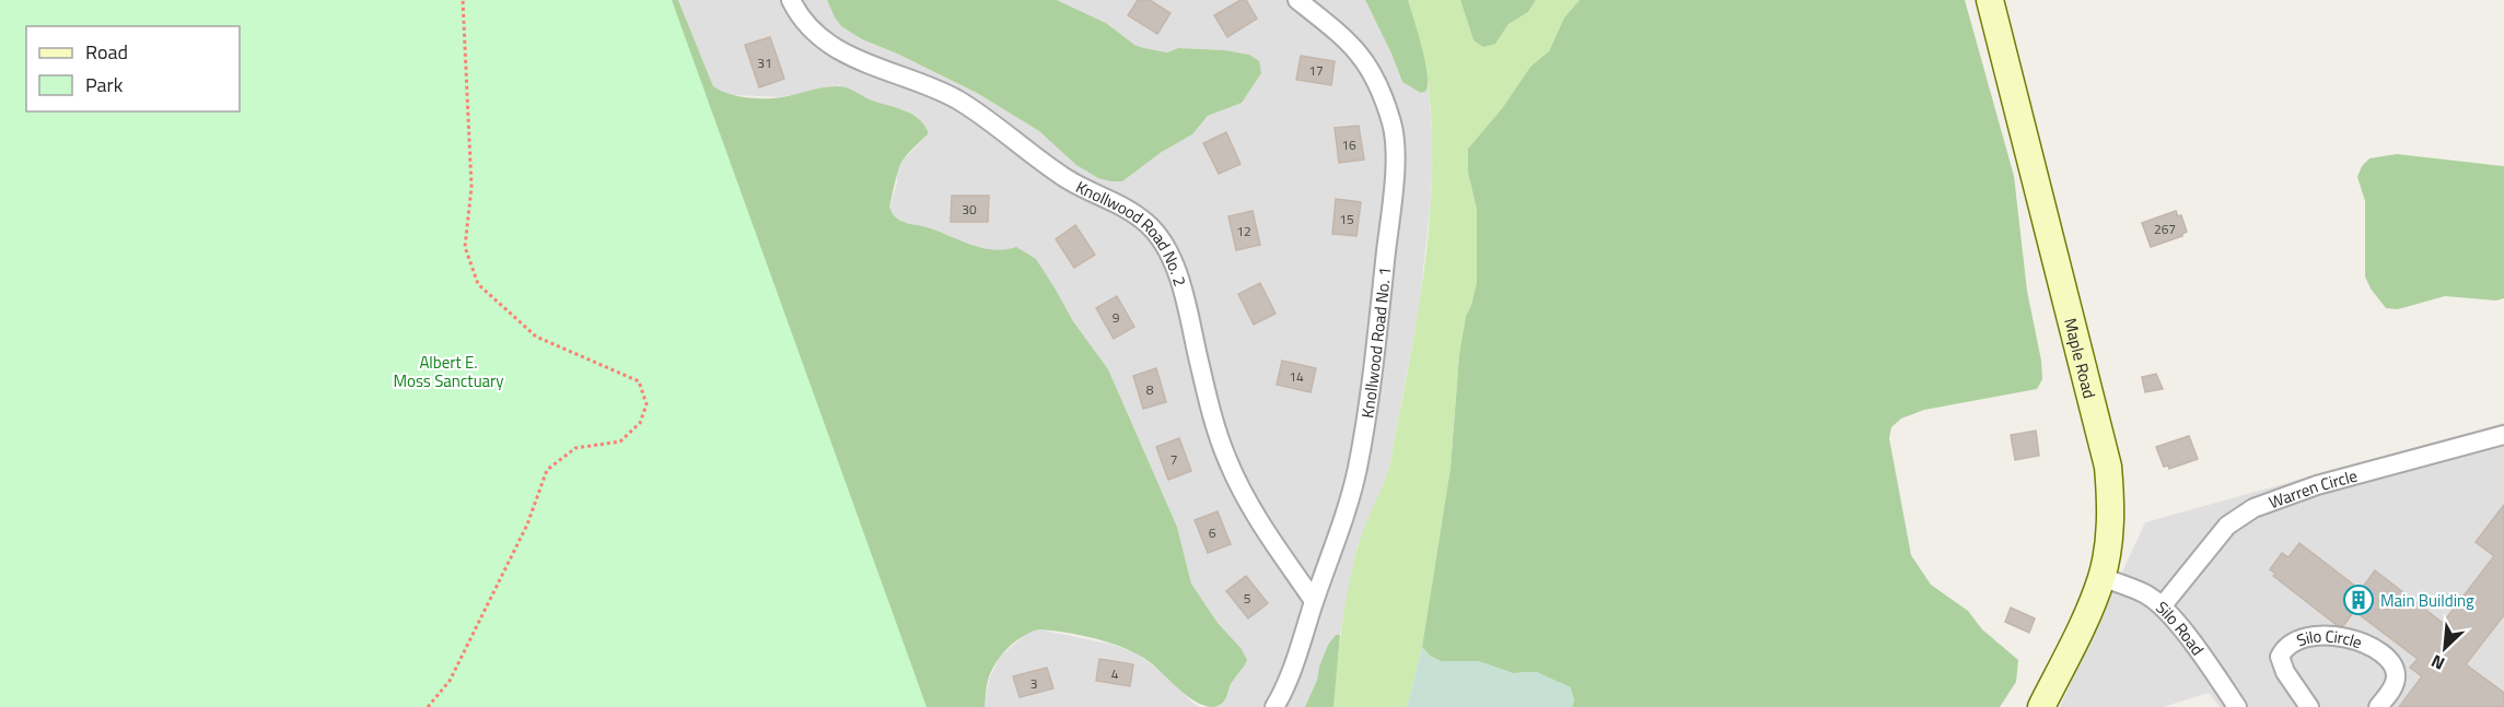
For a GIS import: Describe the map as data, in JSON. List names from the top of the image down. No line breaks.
{"streets":{"street":["Knollwood Road No. 2","Knollwood Road No. 1","Maple Road","Warren Circle","Silo Road","Silo Circle"]},"crossings":[["Knollwood Road No. 2","Knollwood Road No. 1"],["Maple Road","Silo Road"],["Warren Circle","Silo Road"]],"parks":["Albert E. Moss Sanctuary"],"places":{"building":["Main Building"]},"house_numbers":["31","17","16","30","15","267","12","9","14","8","7","6","5","4","3"],"legend":["Road","Park"],"north":"bottom left"}
